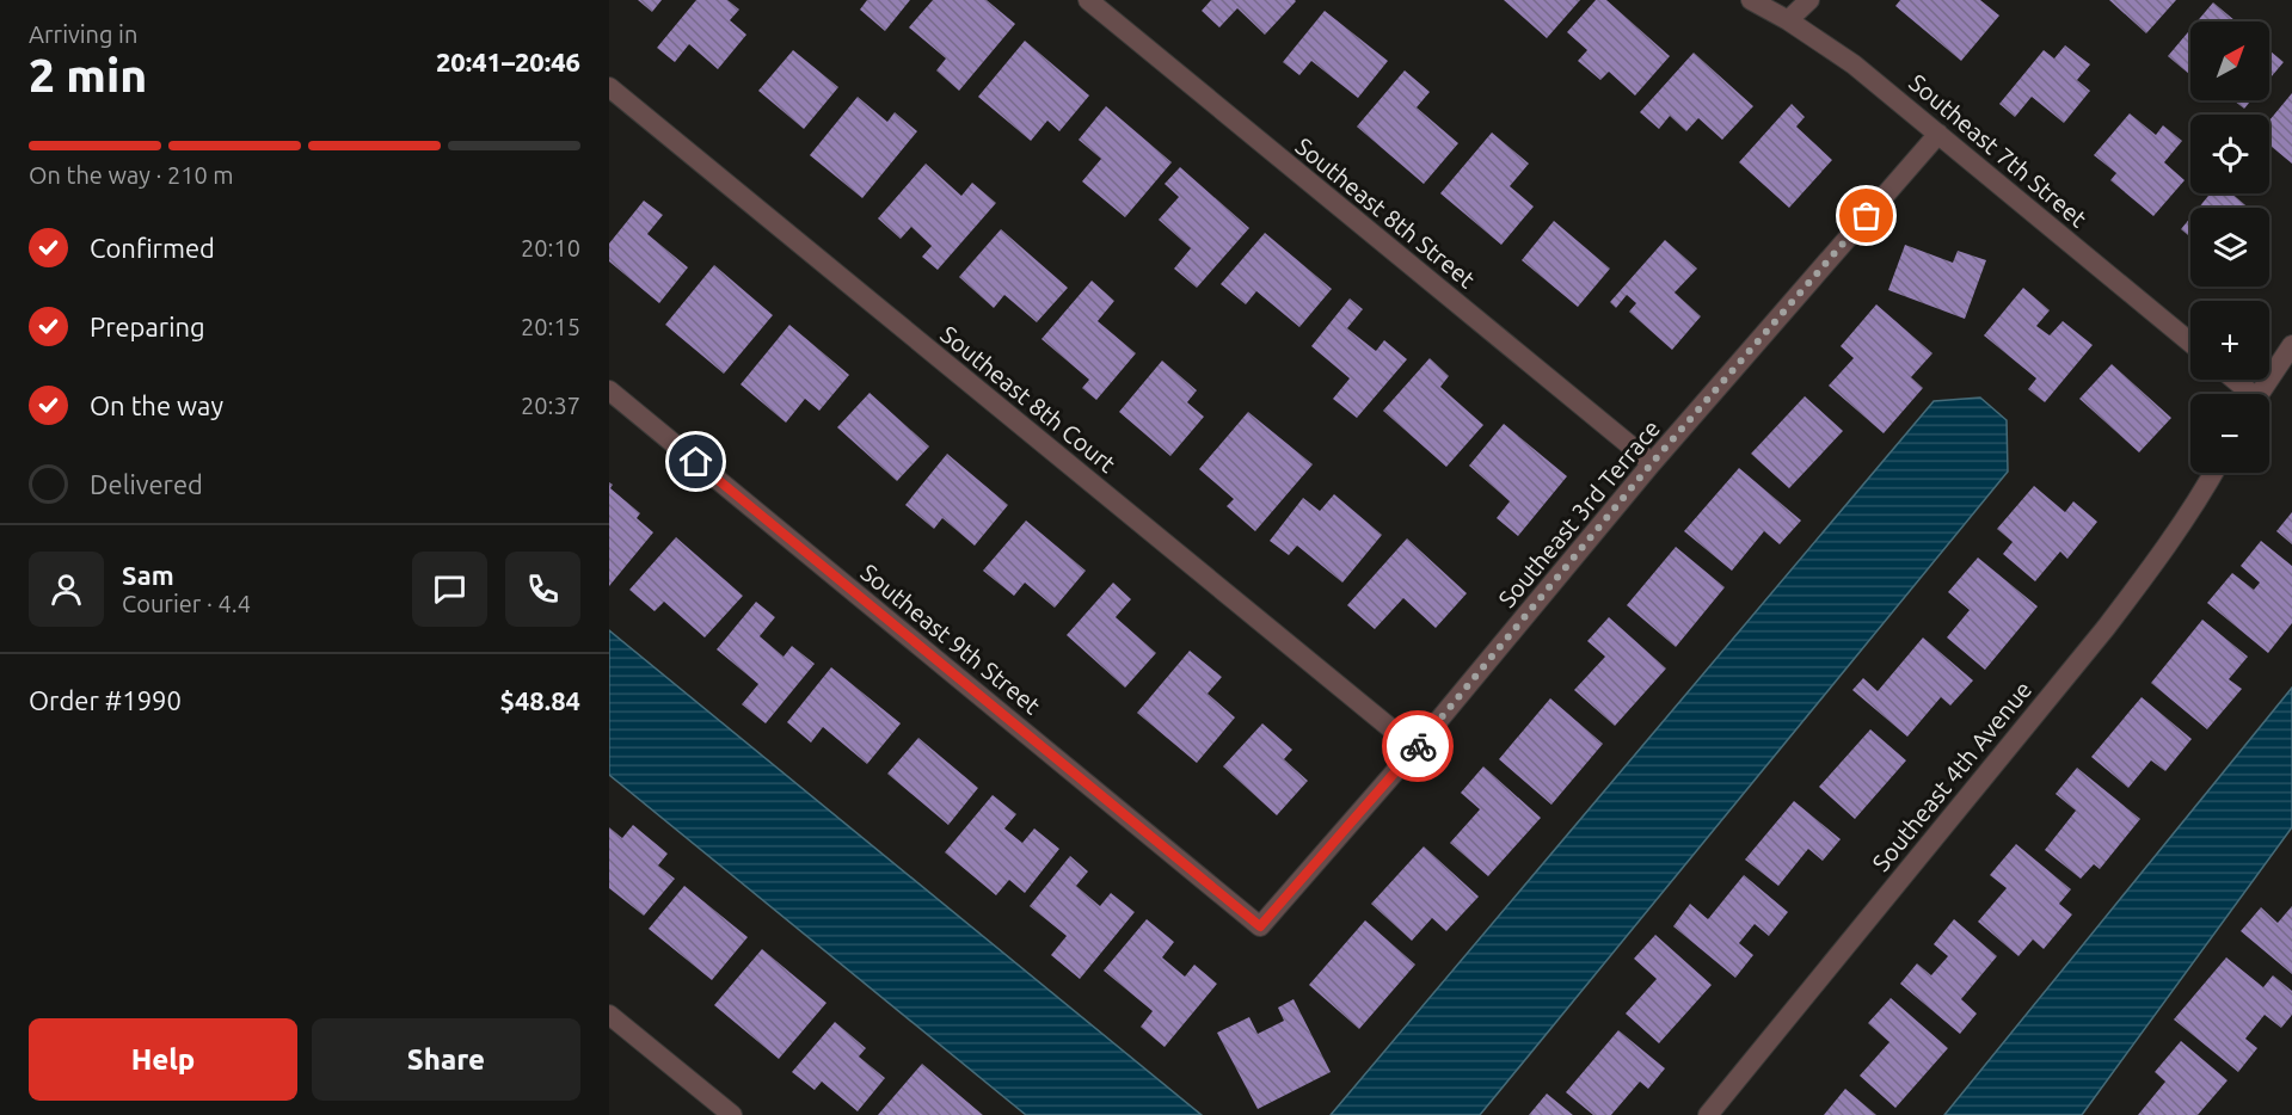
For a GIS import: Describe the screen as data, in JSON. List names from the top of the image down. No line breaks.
{"streets":{"street":["Southeast 7th Street","Southeast 8th Street","Southeast 8th Court","Southeast 3rd Terrace","Southeast 9th Street","Southeast 4th Avenue"]},"crossings":[["Southeast 7th Street","Southeast 3rd Terrace"],["Southeast 8th Street","Southeast 3rd Terrace"],["Southeast 8th Court","Southeast 3rd Terrace"],["Southeast 3rd Terrace","Southeast 9th Street"]],"north":"top right","page":{"heading":["2 min","Arriving in","20:41–20:46"],"panel":["Sam","Courier · 4.4","Order #1990","$48.84"],"map_buttons":["+","−"],"bar":"On the way · 210 m","list":[["Confirmed","20:10"],["Preparing","20:15"],["On the way","20:37"],"Delivered"],"buttons":["Help","Share"]}}
